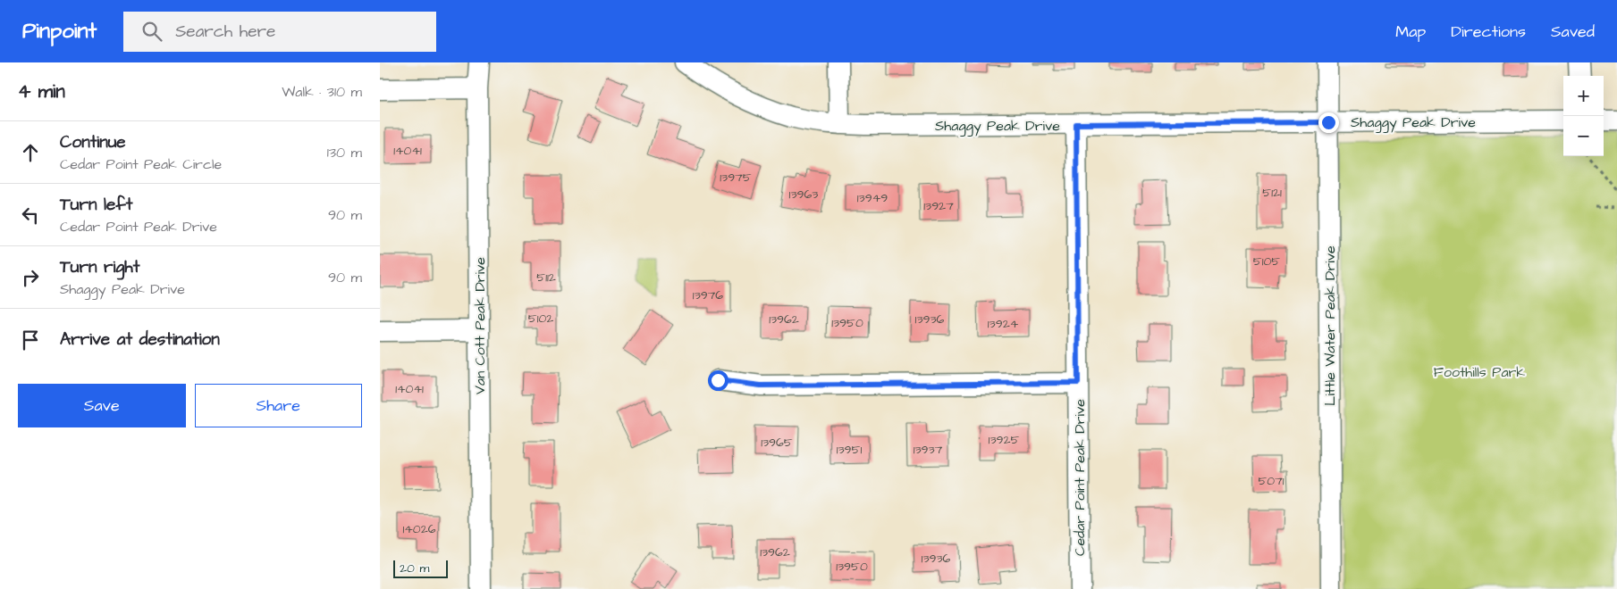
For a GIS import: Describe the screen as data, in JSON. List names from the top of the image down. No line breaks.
{"streets":{"street":["Shaggy Peak Drive","Van Cott Peak Drive","Little Water Peak Drive","Cedar Point Peak Drive"]},"crossings":[["Shaggy Peak Drive","Little Water Peak Drive"],["Shaggy Peak Drive","Cedar Point Peak Drive"]],"parks":["Foothills Park"],"house_numbers":["14041","13975","5121","13963","13949","13927","5105","5112","13976","5102","13962","13936","13950","13924","14041","13925","13965","13951","13937","5071","14026","13962","13936","13950"],"scale_bar":"20 m","page":{"header":"Pinpoint","search":"Search here","nav":["Map","Directions","Saved"],"heading":["4 min","Walk · 310 m"],"map_buttons":["+","−"],"list":[["Continue","Cedar Point Peak Circle","130 m"],["Turn left","Cedar Point Peak Drive","90 m"],["Turn right","Shaggy Peak Drive","90 m"],"Arrive at destination"],"buttons":["Save","Share"],"scale":"20 m"}}
